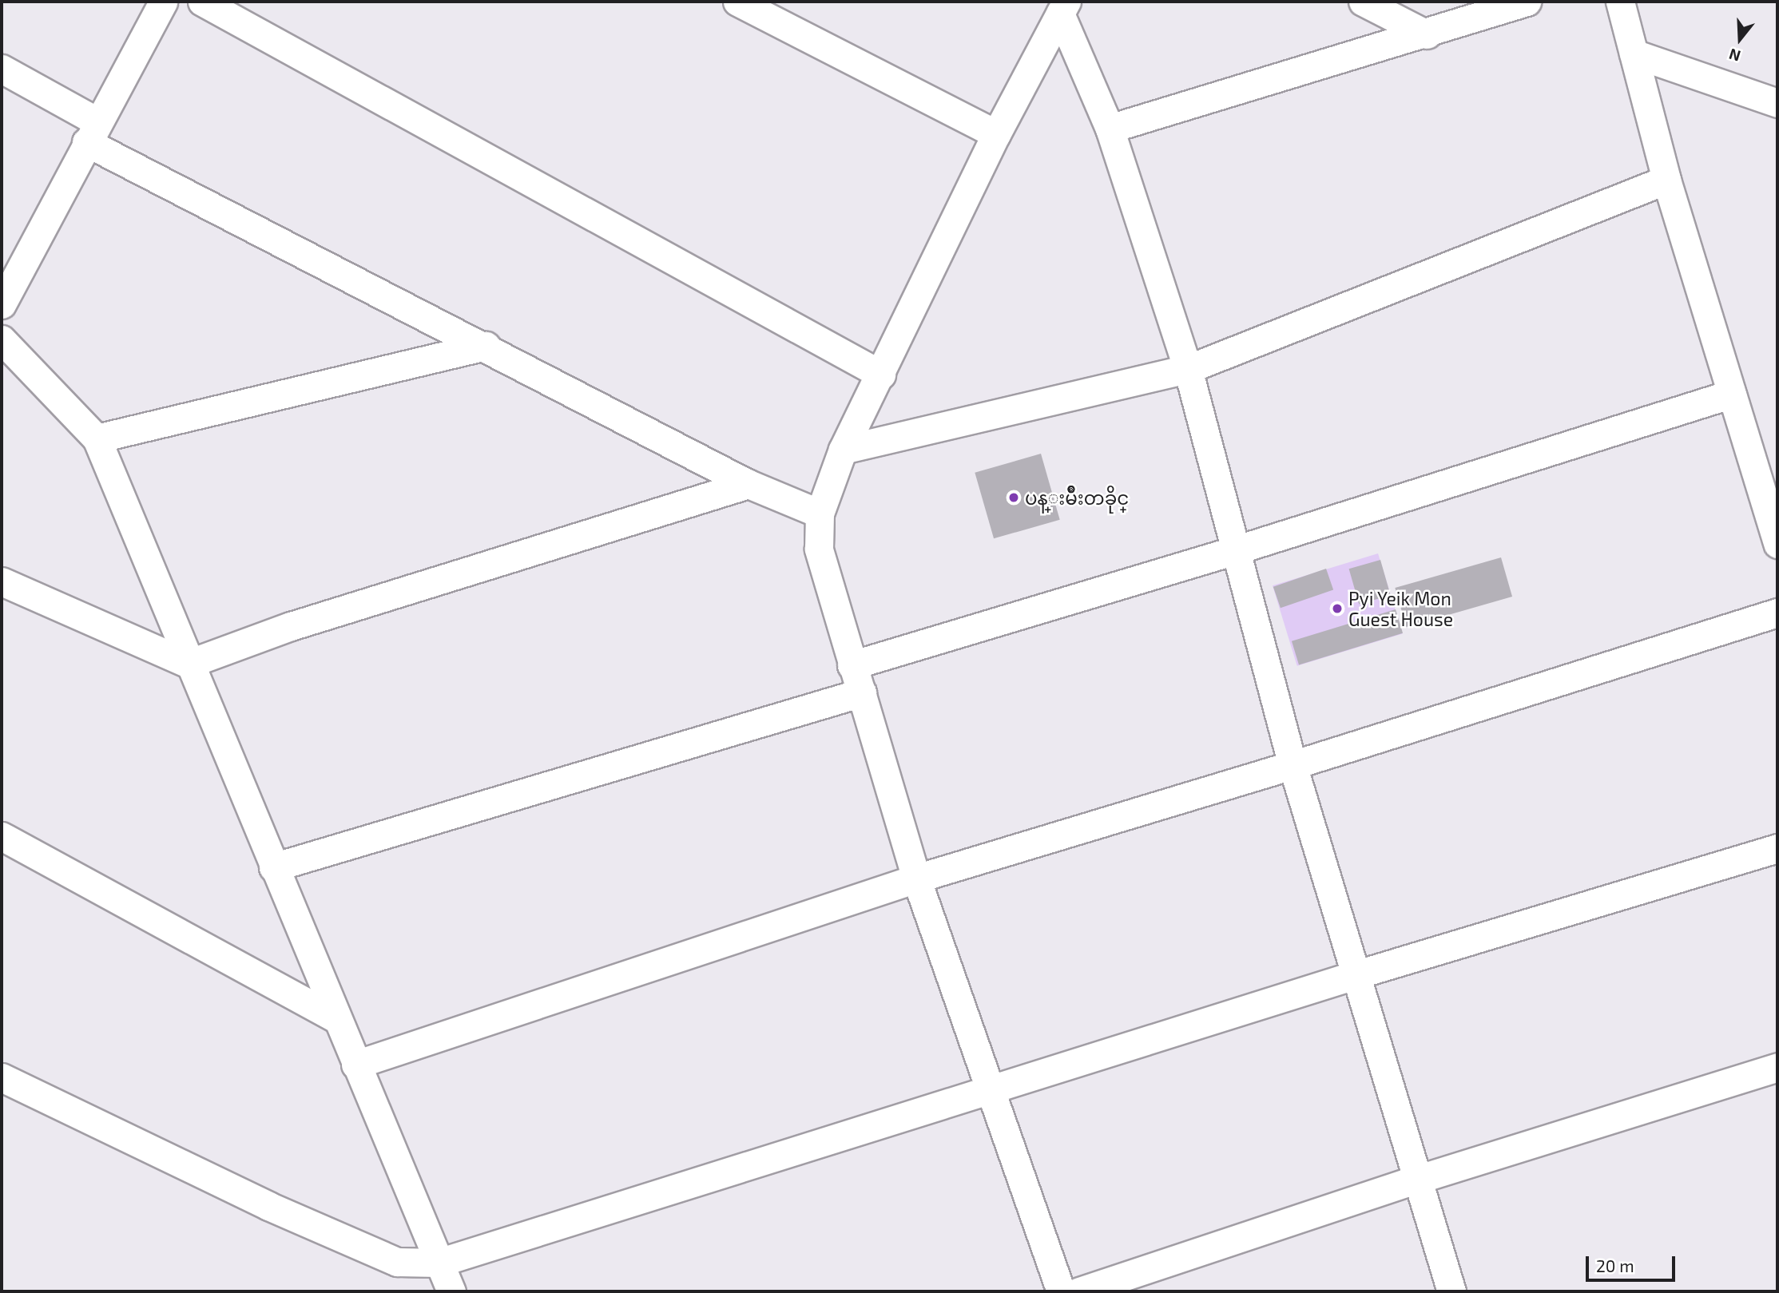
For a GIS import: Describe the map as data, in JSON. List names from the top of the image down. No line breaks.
{"places":["ပန္းမ်ိဳးတခိုင္","Pyi Yeik Mon Guest House"],"scale_bar":"20 m","north":"bottom"}
